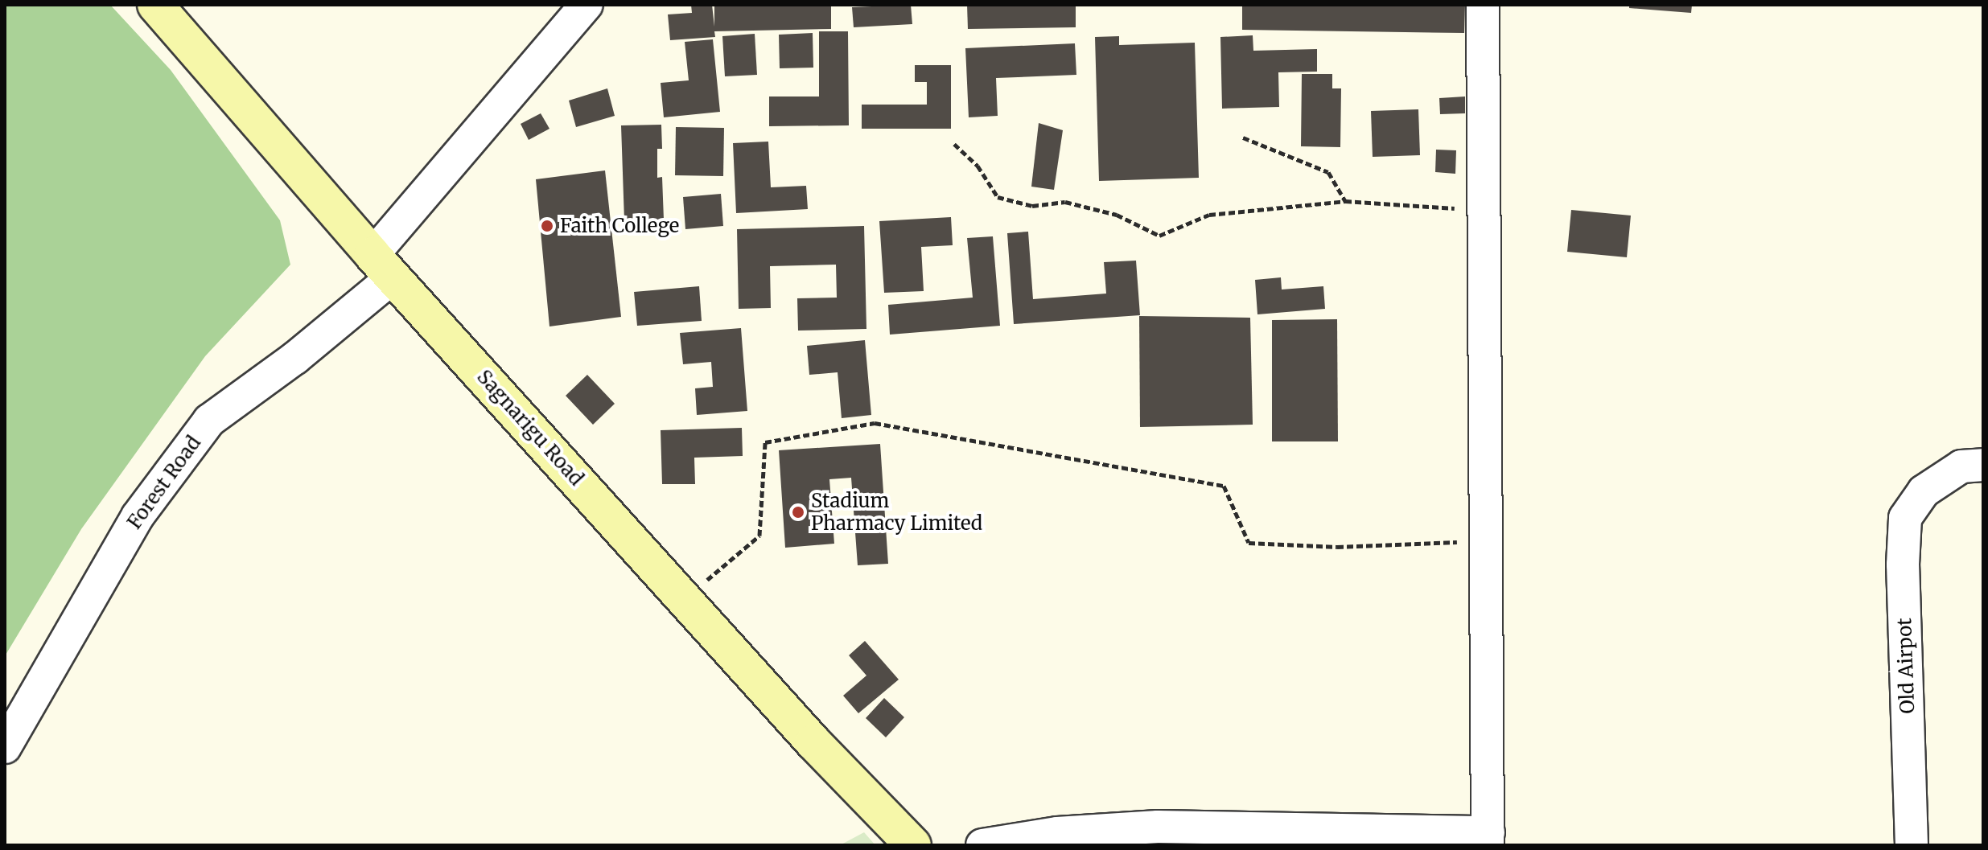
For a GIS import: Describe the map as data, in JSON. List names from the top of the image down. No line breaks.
{"streets":{"main road":["Sagnarigu Road"],"street":["Forest Road","Old Airpot"]},"crossings":[["Sagnarigu Road","Forest Road"]],"places":["Faith College","Stadium Pharmacy Limited"]}
